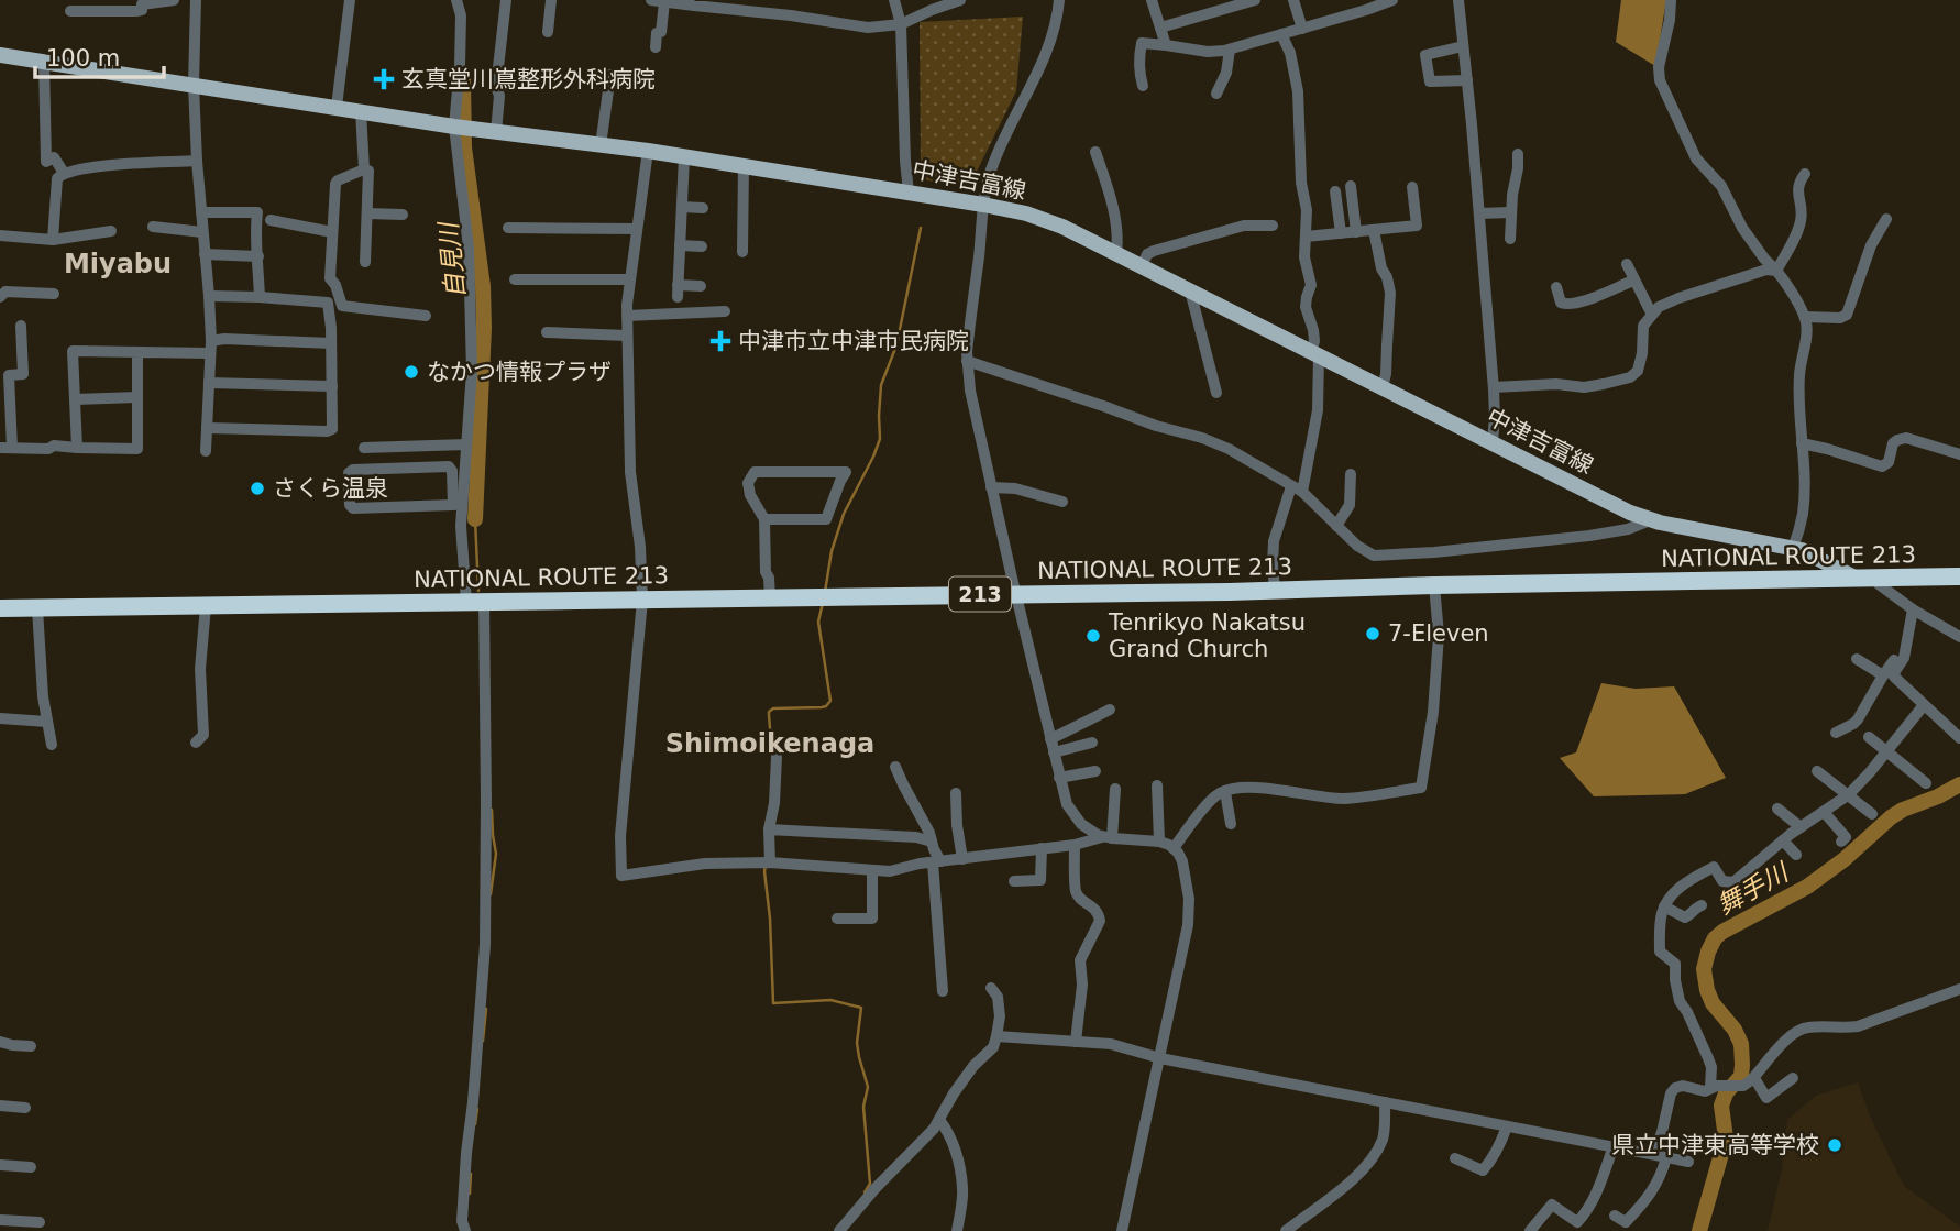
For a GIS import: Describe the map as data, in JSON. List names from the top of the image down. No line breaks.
{"streets":{"highway":["NATIONAL ROUTE 213","213"],"main road":["中津吉富線"]},"crossings":[["中津吉富線","NATIONAL ROUTE 213"]],"districts":["Miyabu","Shimoikenaga"],"water":["自見川","舞手川"],"places":{"health":["玄真堂川嶌整形外科病院","中津市立中津市民病院"],"other":["なかつ情報プラザ","さくら温泉","7-Eleven","Tenrikyo Nakatsu Grand Church","県立中津東高等学校"]},"scale_bar":"100 m"}
